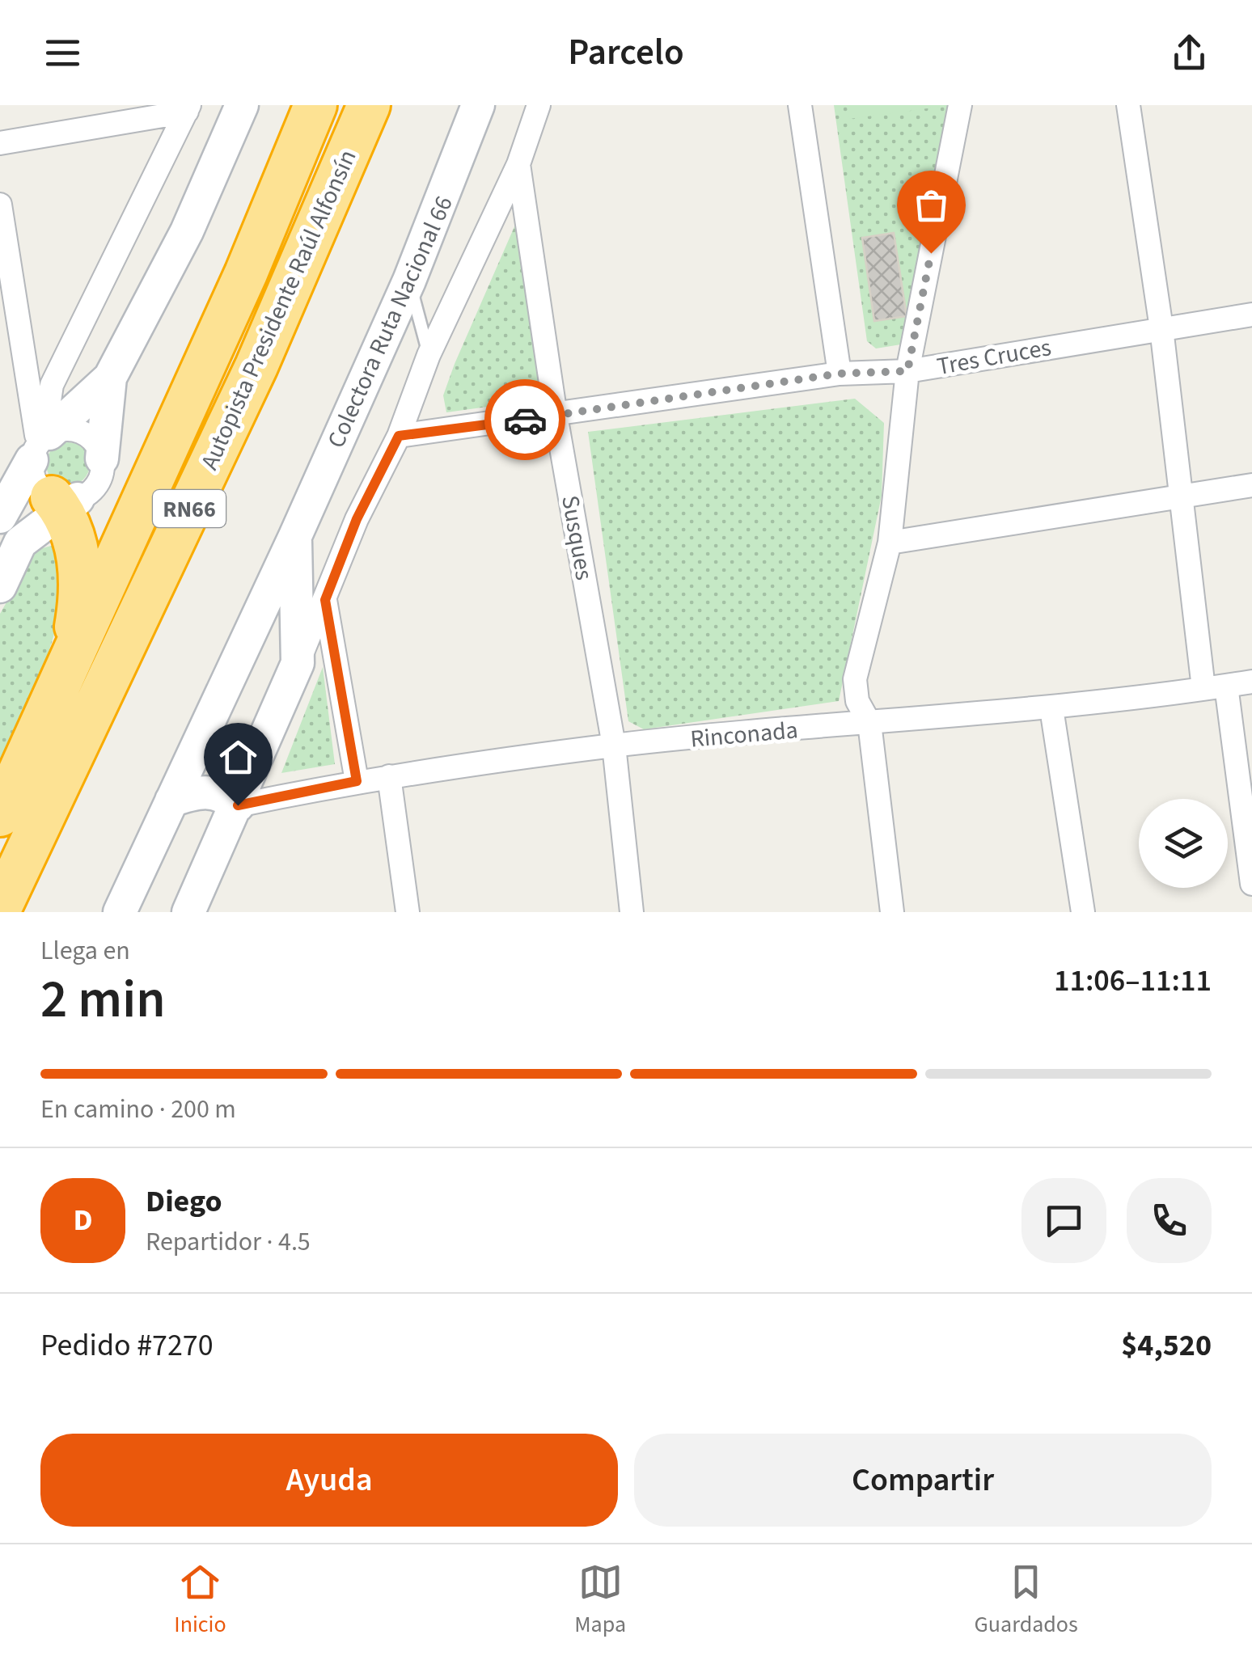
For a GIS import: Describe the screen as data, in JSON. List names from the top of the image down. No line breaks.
{"streets":{"highway":["Autopista Presidente Raúl Alfonsín","RN66"],"main road":["Colectora Ruta Nacional 66"],"street":["Tres Cruces","Susques","Rinconada"]},"crossings":[["Colectora Ruta Nacional 66","Rinconada"],["Tres Cruces","Susques"],["Susques","Rinconada"]],"page":{"header":"Parcelo","heading":["2 min","Llega en","11:06–11:11"],"panel":["Diego","Repartidor · 4.5","Pedido #7270","$4,520"],"bar":"En camino · 200 m","round":"D","buttons":["Ayuda","Compartir"],"tabs":["Inicio","Mapa","Guardados"]}}
